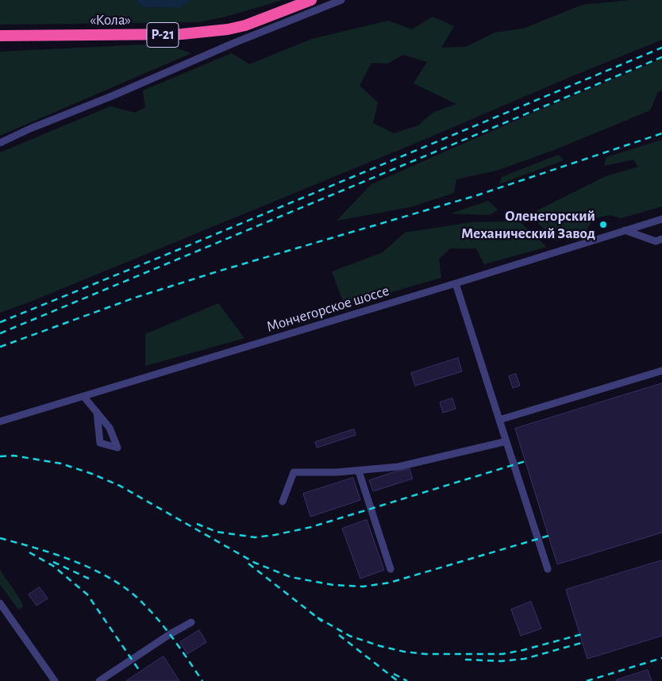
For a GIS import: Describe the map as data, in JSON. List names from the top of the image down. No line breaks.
{"streets":{"highway":["«Кола»","Р-21"],"street":["Мончегорское шоссе"]},"places":["Оленегорский Механический Завод"]}
